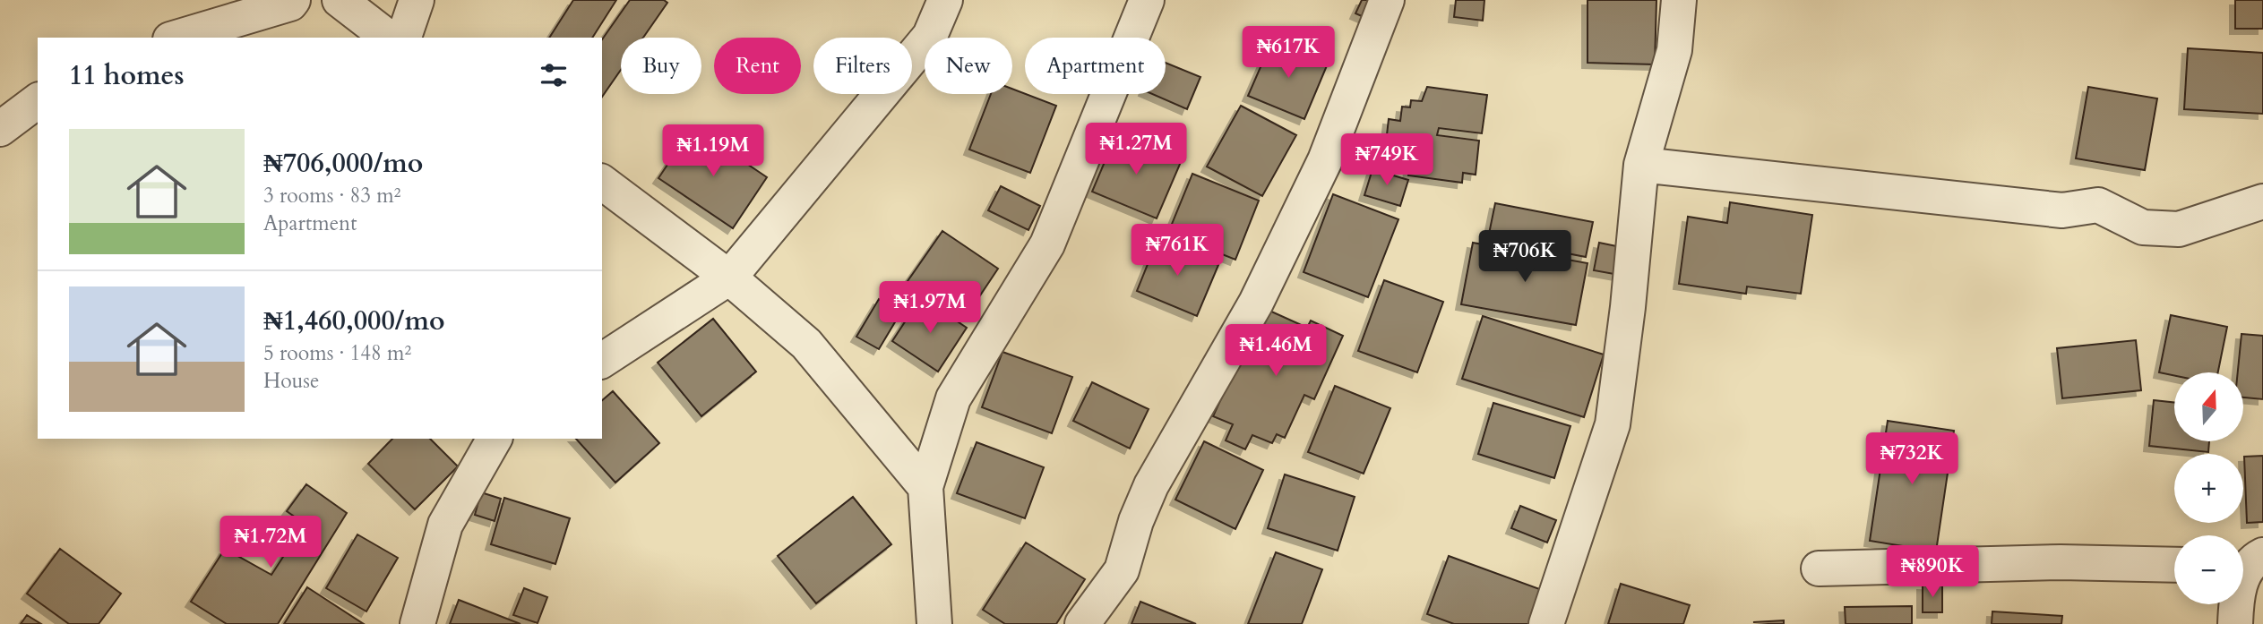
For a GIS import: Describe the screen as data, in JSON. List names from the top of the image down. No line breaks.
{"north":"top","page":{"price":["₦617K","₦1.27M","₦1.19M","₦749K","₦761K","₦706K","₦1.97M","₦1.46M","₦732K","₦1.72M","₦890K"],"chip":["Buy","Rent","Filters","New","Apartment"],"heading":"11 homes","list":[{"name":"₦706,000/mo","note":"3 rooms · 83 m² · Apartment"},{"name":"₦1,460,000/mo","note":"5 rooms · 148 m² · House"}],"map_buttons":["+","−"]}}
